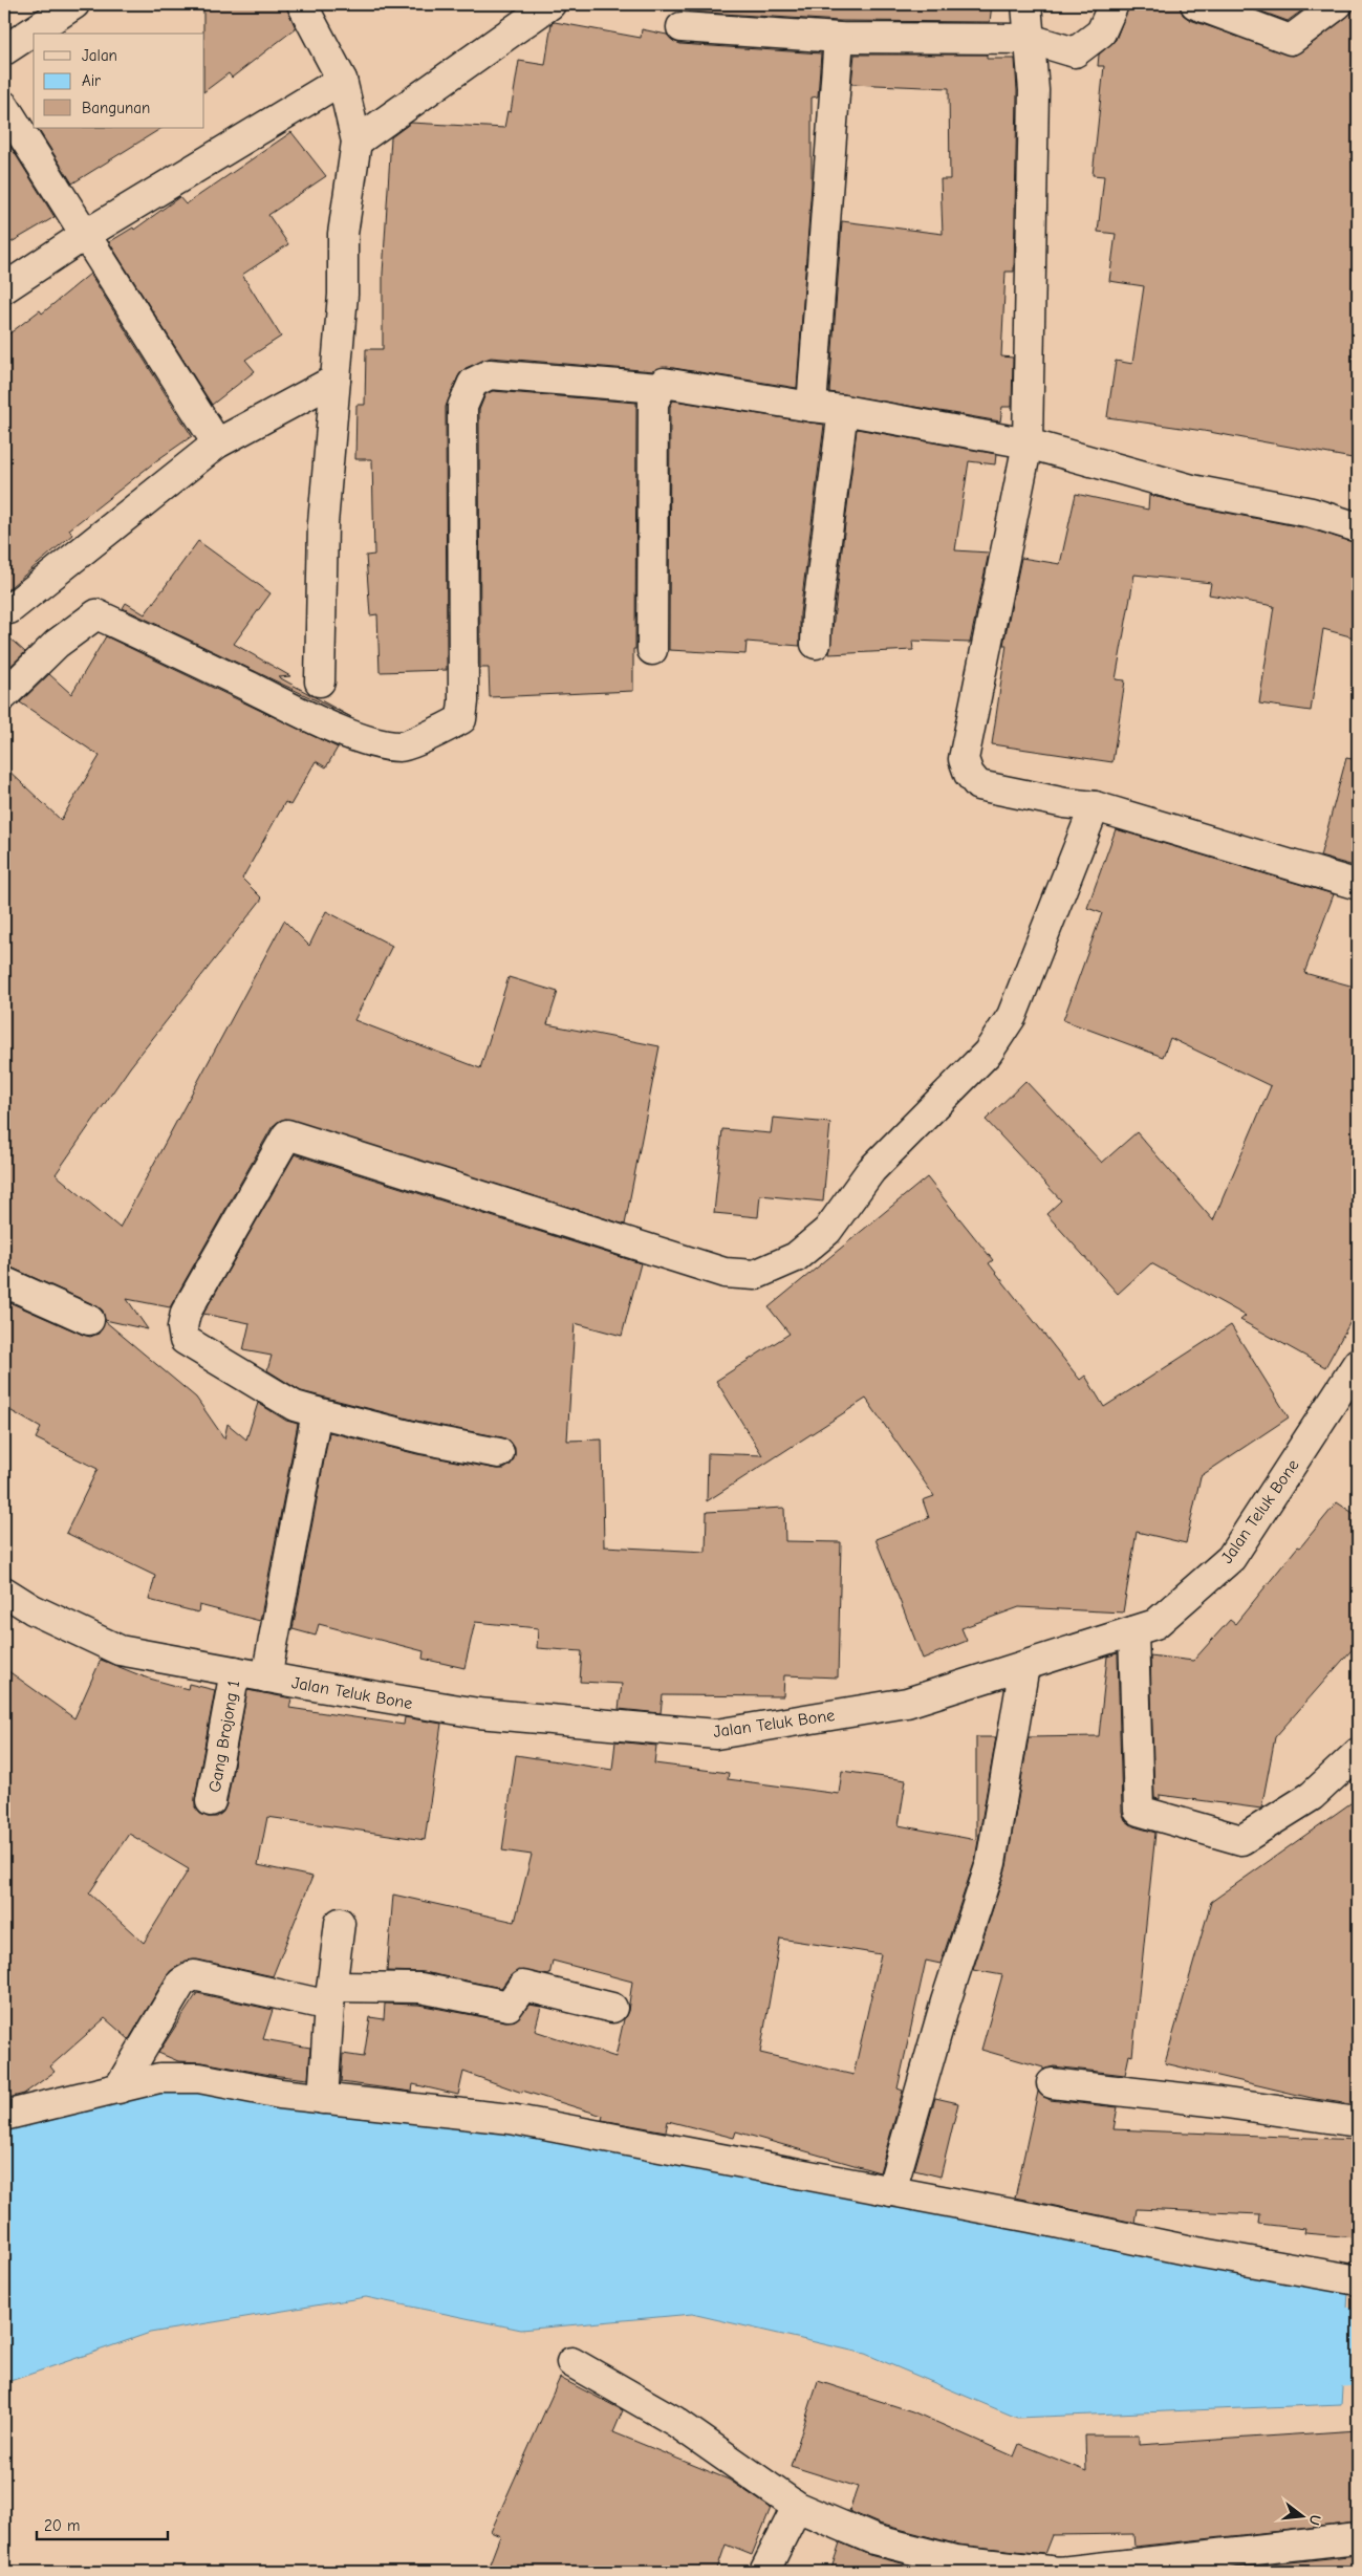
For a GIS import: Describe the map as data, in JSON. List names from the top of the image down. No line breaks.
{"streets":{"street":["Jalan Teluk Bone","Gang Brojong 1"]},"crossings":[["Jalan Teluk Bone","Gang Brojong 1"]],"legend":["Jalan","Air","Bangunan"],"scale_bar":"20 m","north":"right"}
